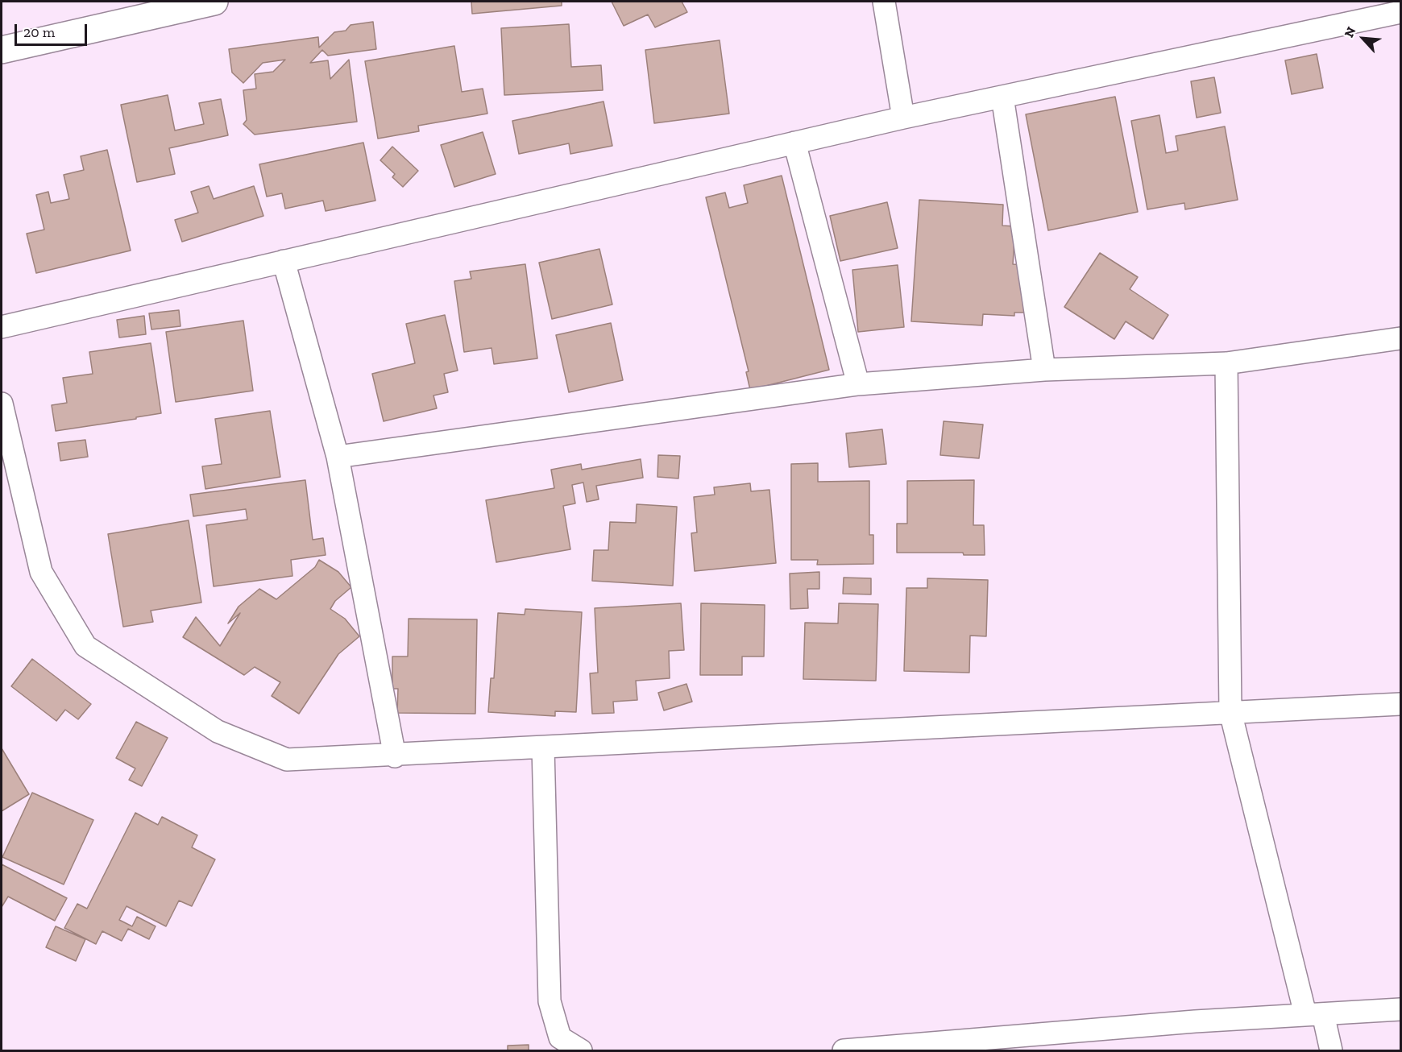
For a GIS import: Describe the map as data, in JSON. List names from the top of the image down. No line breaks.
{"scale_bar":"20 m","north":"top left"}
